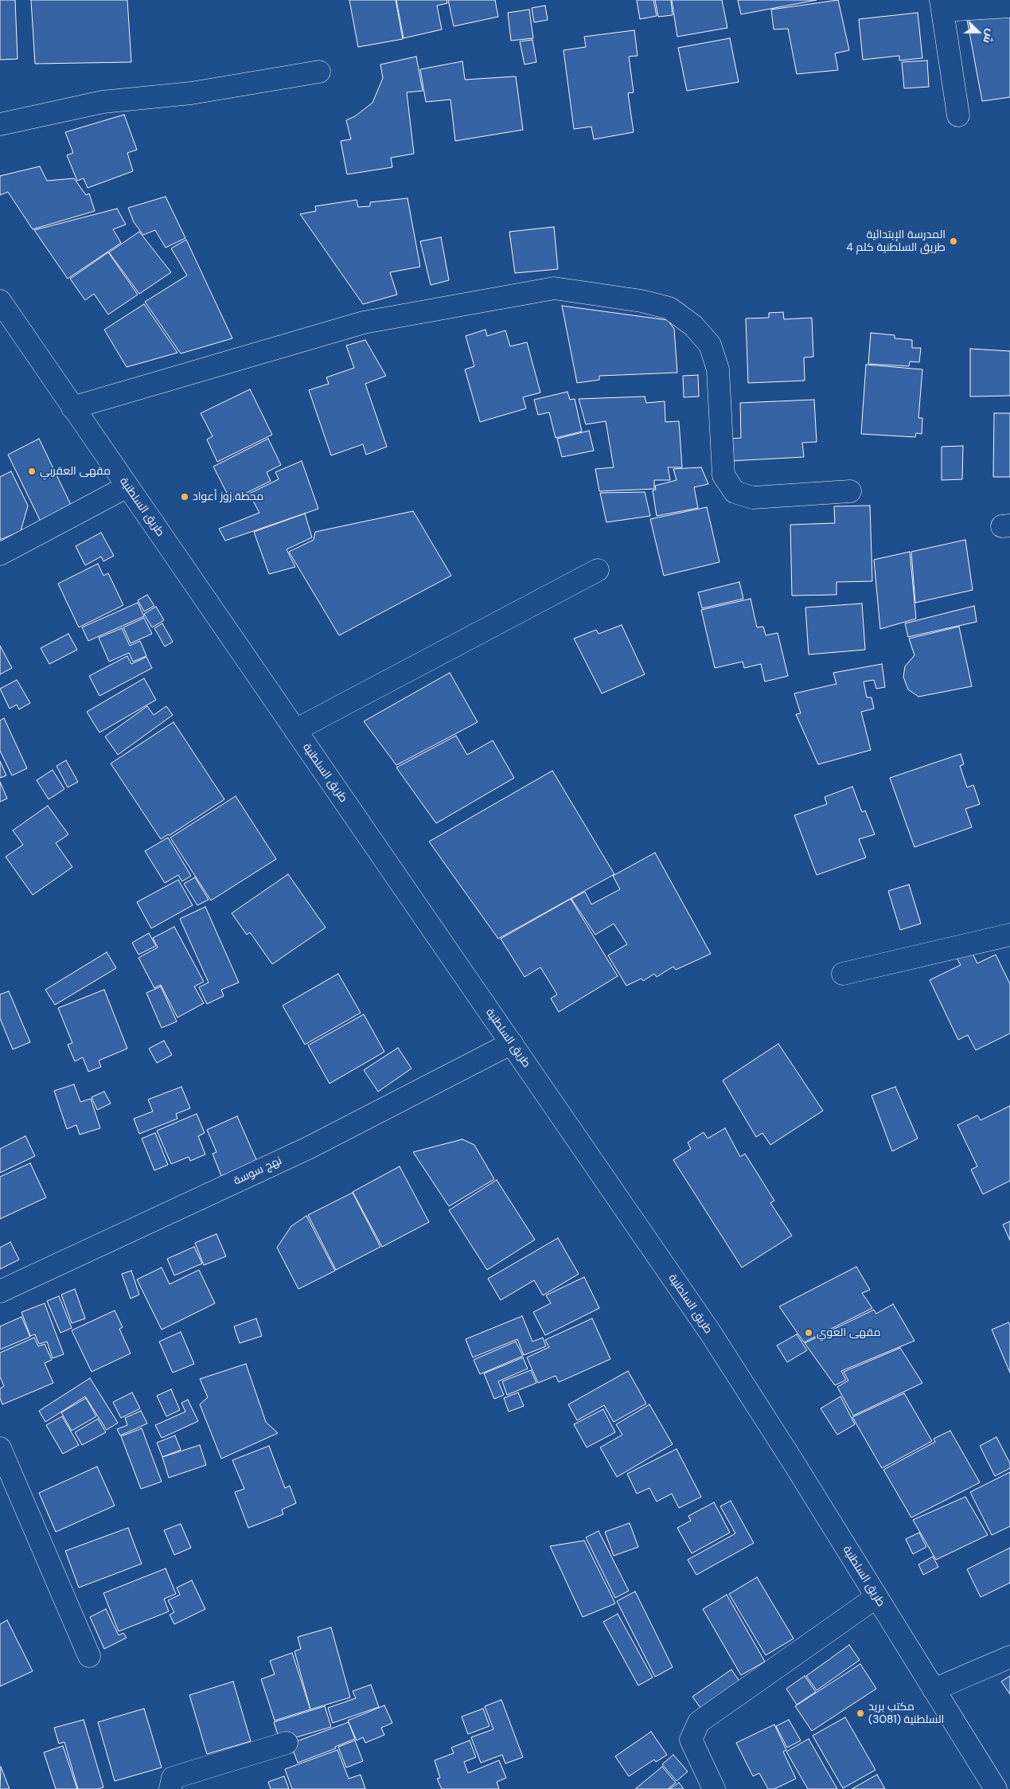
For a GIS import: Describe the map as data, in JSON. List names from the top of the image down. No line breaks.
{"streets":{"street":["طريق السلطنية","نهج سوسة"]},"crossings":[["طريق السلطنية","نهج سوسة"]],"places":["المدرسة الإبتدائية طريق السلطنية كلم 4","مقهى العقربي","محطة زوز أعواد","مقهى العوي","مكتب بريد السلطنية (3081)"],"north":"right"}
